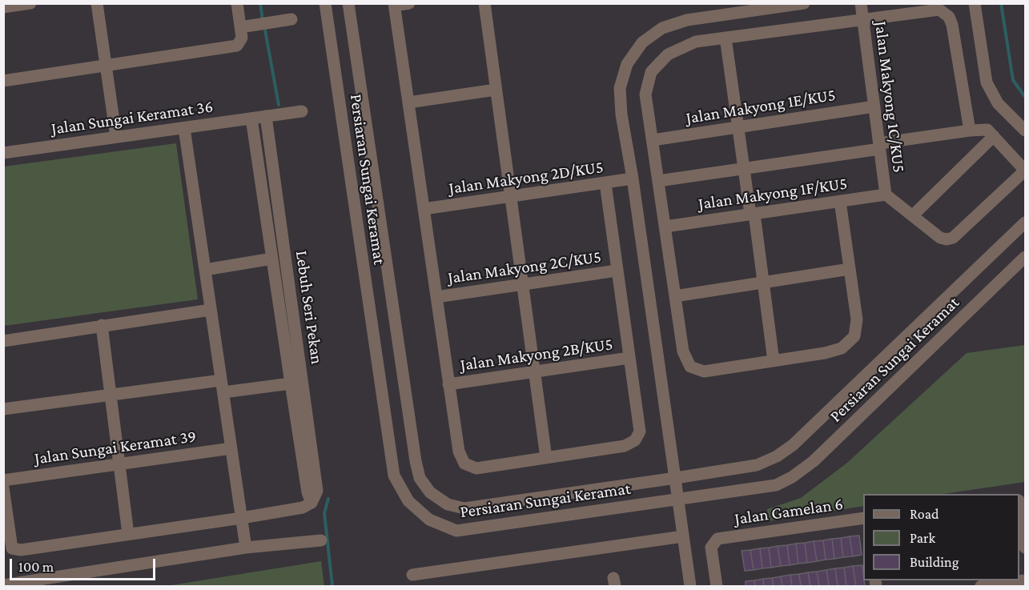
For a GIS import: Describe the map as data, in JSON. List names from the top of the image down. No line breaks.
{"streets":{"street":["Jalan Makyong 1C/KU5","Jalan Makyong 1E/KU5","Jalan Sungai Keramat 36","Jalan Makyong 2D/KU5","Persiaran Sungai Keramat","Jalan Makyong 1F/KU5","Jalan Makyong 2C/KU5","Lebuh Seri Pekan","Jalan Makyong 2B/KU5","Jalan Sungai Keramat 39","Jalan Gamelan 6"]},"crossings":[["Jalan Makyong 1C/KU5","Jalan Makyong 1E/KU5"],["Jalan Makyong 1C/KU5","Jalan Makyong 1F/KU5"],["Jalan Sungai Keramat 36","Lebuh Seri Pekan"]],"legend":["Road","Park","Building"],"scale_bar":"100 m"}
